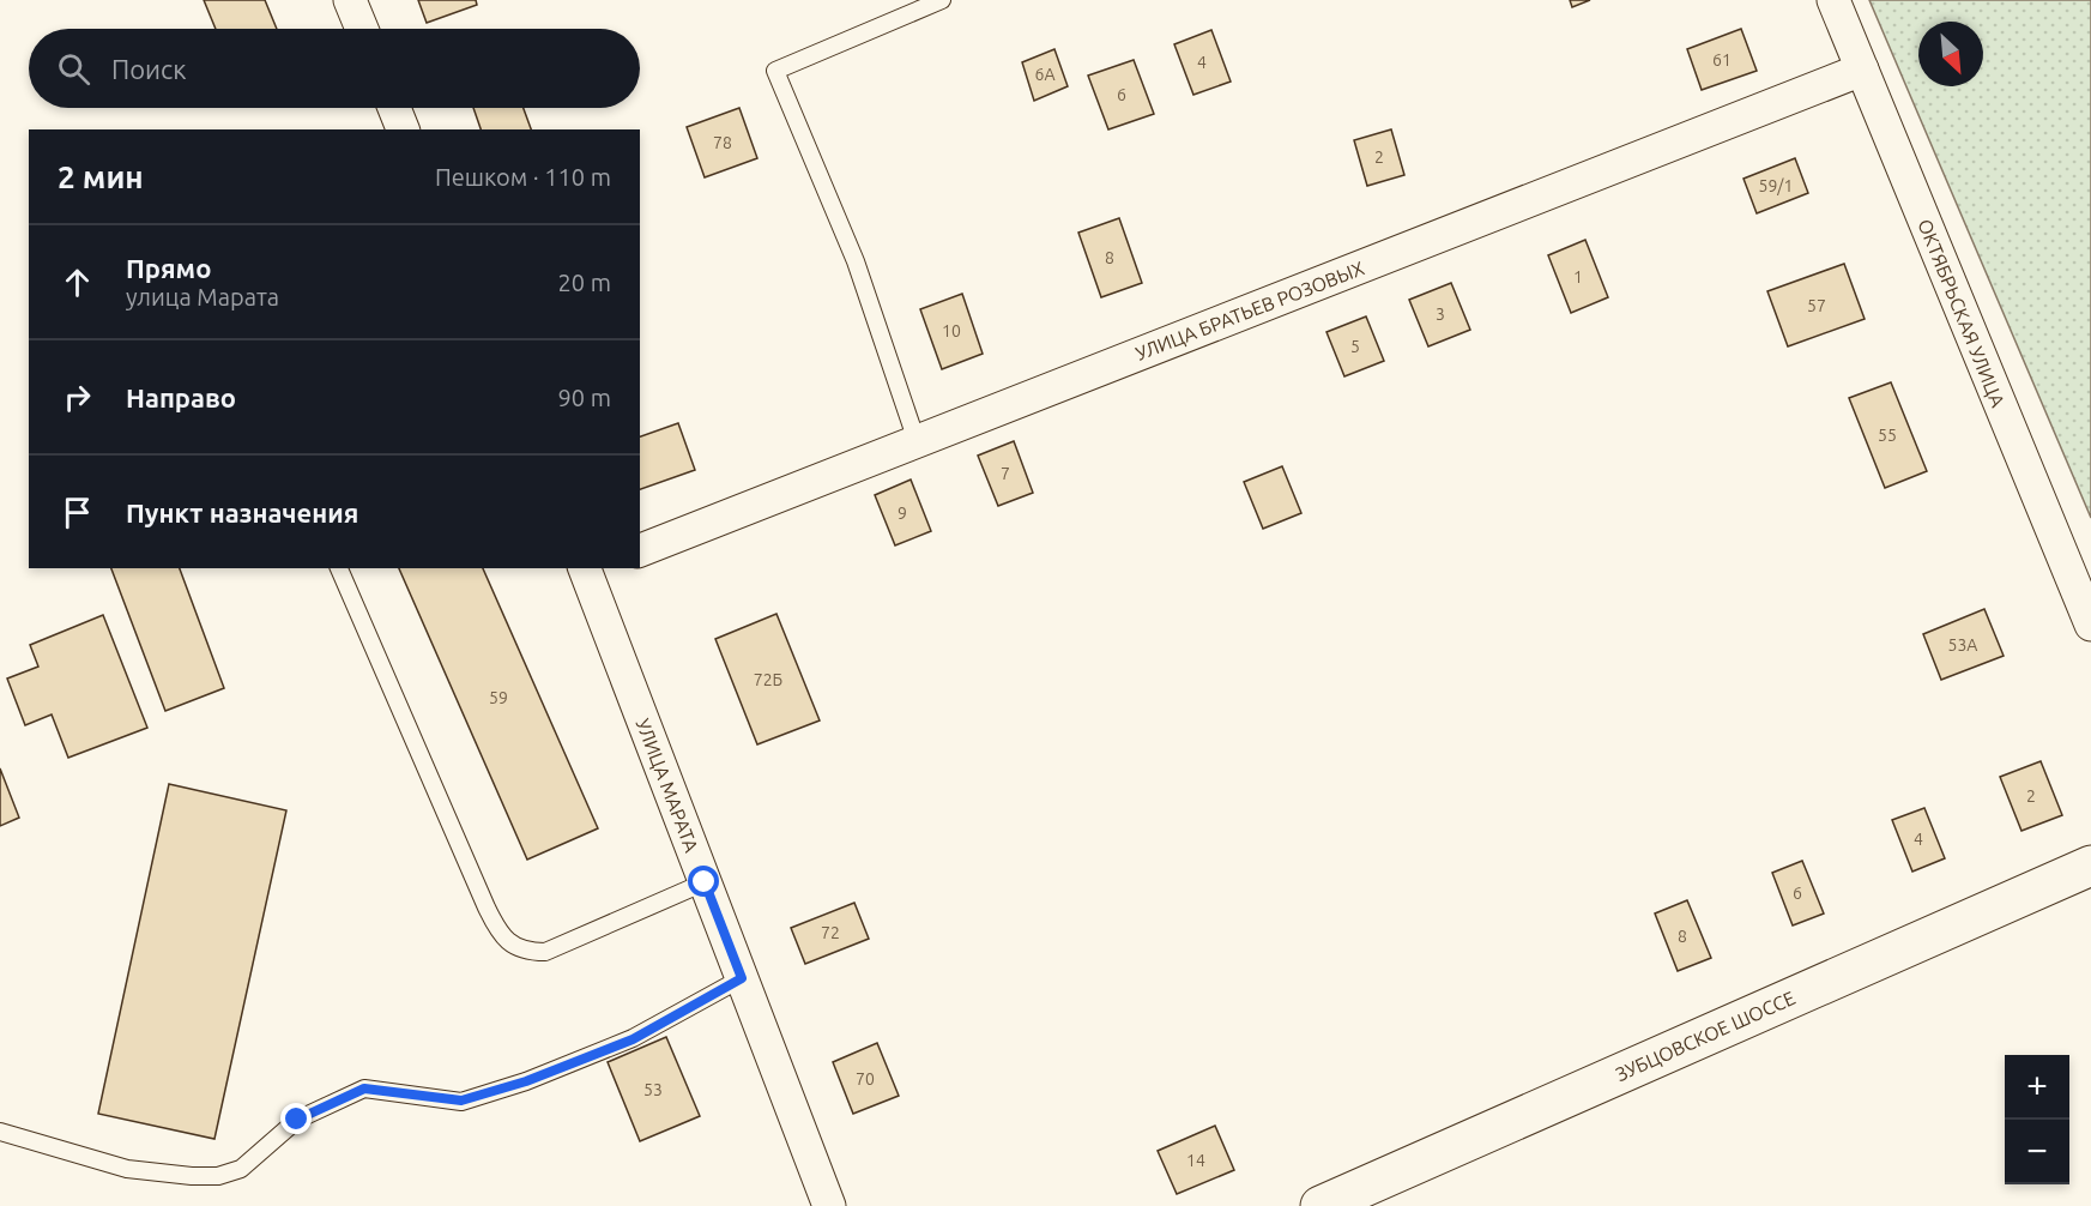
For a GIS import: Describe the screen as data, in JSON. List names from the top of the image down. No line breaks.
{"streets":{"main road":["ЗУБЦОВСКОЕ ШОССЕ"],"street":["УЛИЦА БРАТЬЕВ РОЗОВЫХ","ОКТЯБРЬСКАЯ УЛИЦА","УЛИЦА МАРАТА"]},"crossings":[["УЛИЦА БРАТЬЕВ РОЗОВЫХ","ОКТЯБРЬСКАЯ УЛИЦА"]],"house_numbers":["61","4","6А","6","78","2","59/1","8","1","57","3","10","5","55","7","9","53А","72Б","59","2","4","6","72","8","70","53","14"],"north":"bottom right","page":{"search":"Поиск","heading":["2 мин","Пешком · 110 m"],"list":[["Прямо","улица Марата","20 m"],["Направо","90 m"],"Пункт назначения"],"map_buttons":["+","−"]}}
